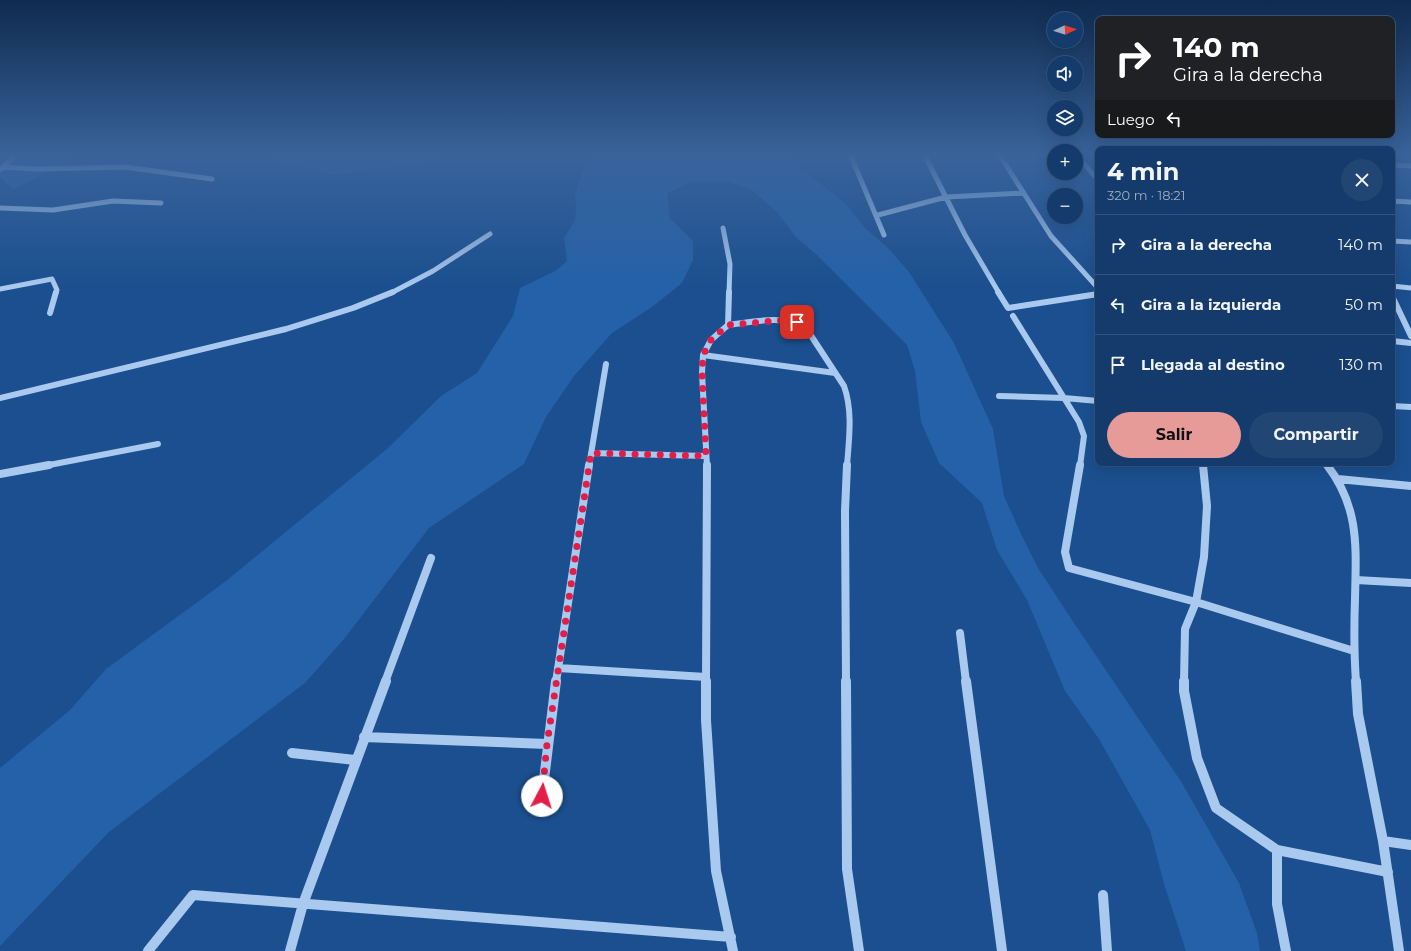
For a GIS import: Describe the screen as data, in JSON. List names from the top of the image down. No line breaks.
{"north":"right","page":{"map_buttons":["+","−"],"turn":["140 m","Gira a la derecha"],"then":"Luego","heading":["4 min","320 m · 18:21"],"list":[{"name":"Gira a la derecha","value":"140 m"},{"name":"Gira a la izquierda","value":"50 m"},{"name":"Llegada al destino","value":"130 m"}],"buttons":["Salir","Compartir"]}}
